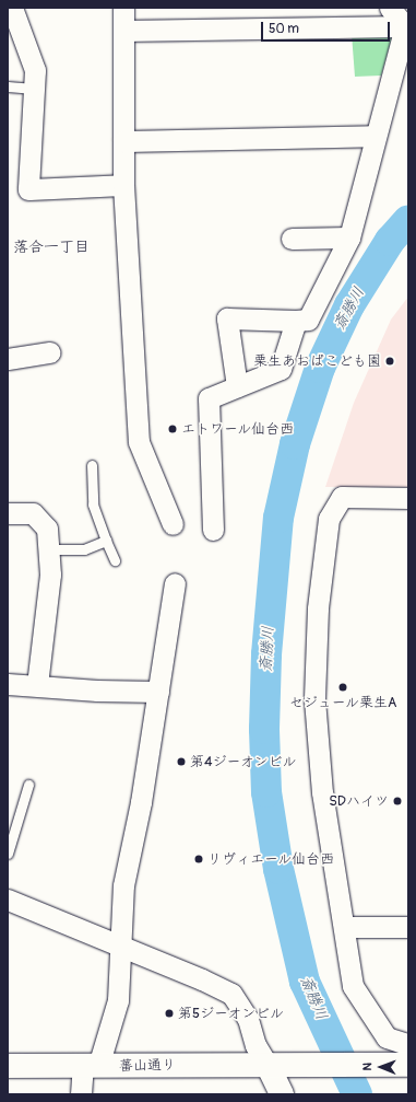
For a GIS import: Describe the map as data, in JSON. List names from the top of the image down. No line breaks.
{"streets":{"main road":["蕃山通り"]},"districts":["落合一丁目"],"water":["斎勝川"],"places":["栗生あおばこども園","エトワール仙台西","セジュール栗生A","第4ジーオンビル","SDハイツ","リヴィエール仙台西","第5ジーオンビル"],"scale_bar":"50 m","north":"left"}
